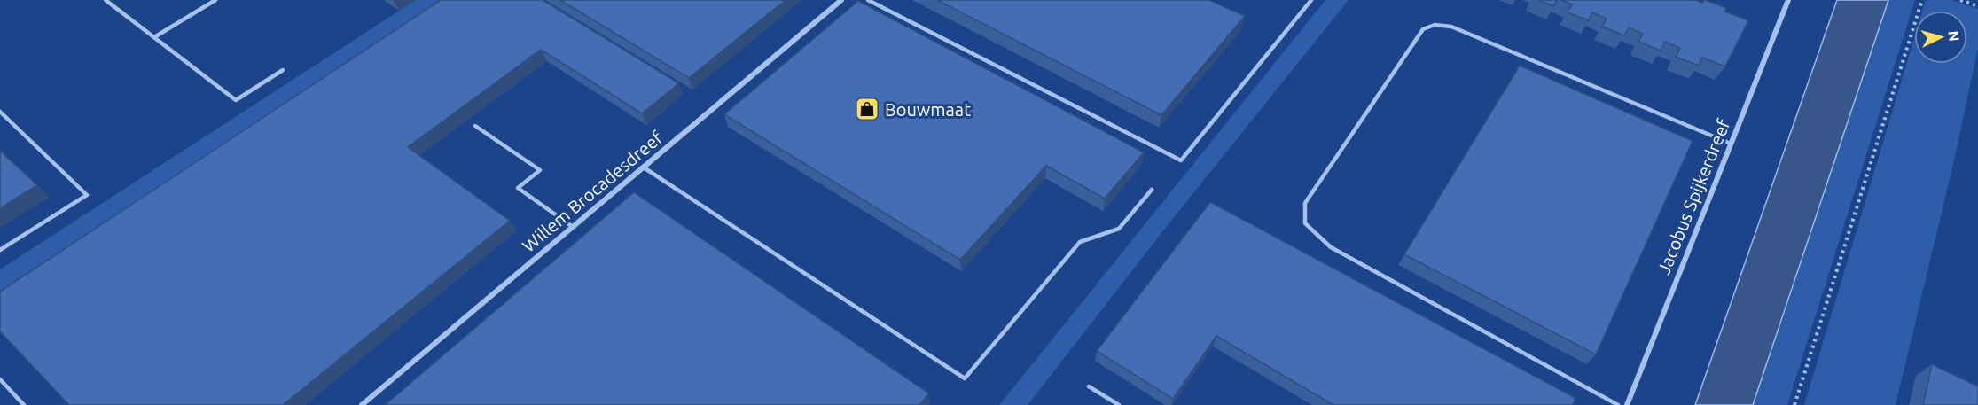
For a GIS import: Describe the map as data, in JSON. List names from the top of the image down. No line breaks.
{"streets":{"street":["Willem Brocadesdreef","Jacobus Spijkerdreef"]},"places":{"shop":["Bouwmaat"]},"north":"right"}
